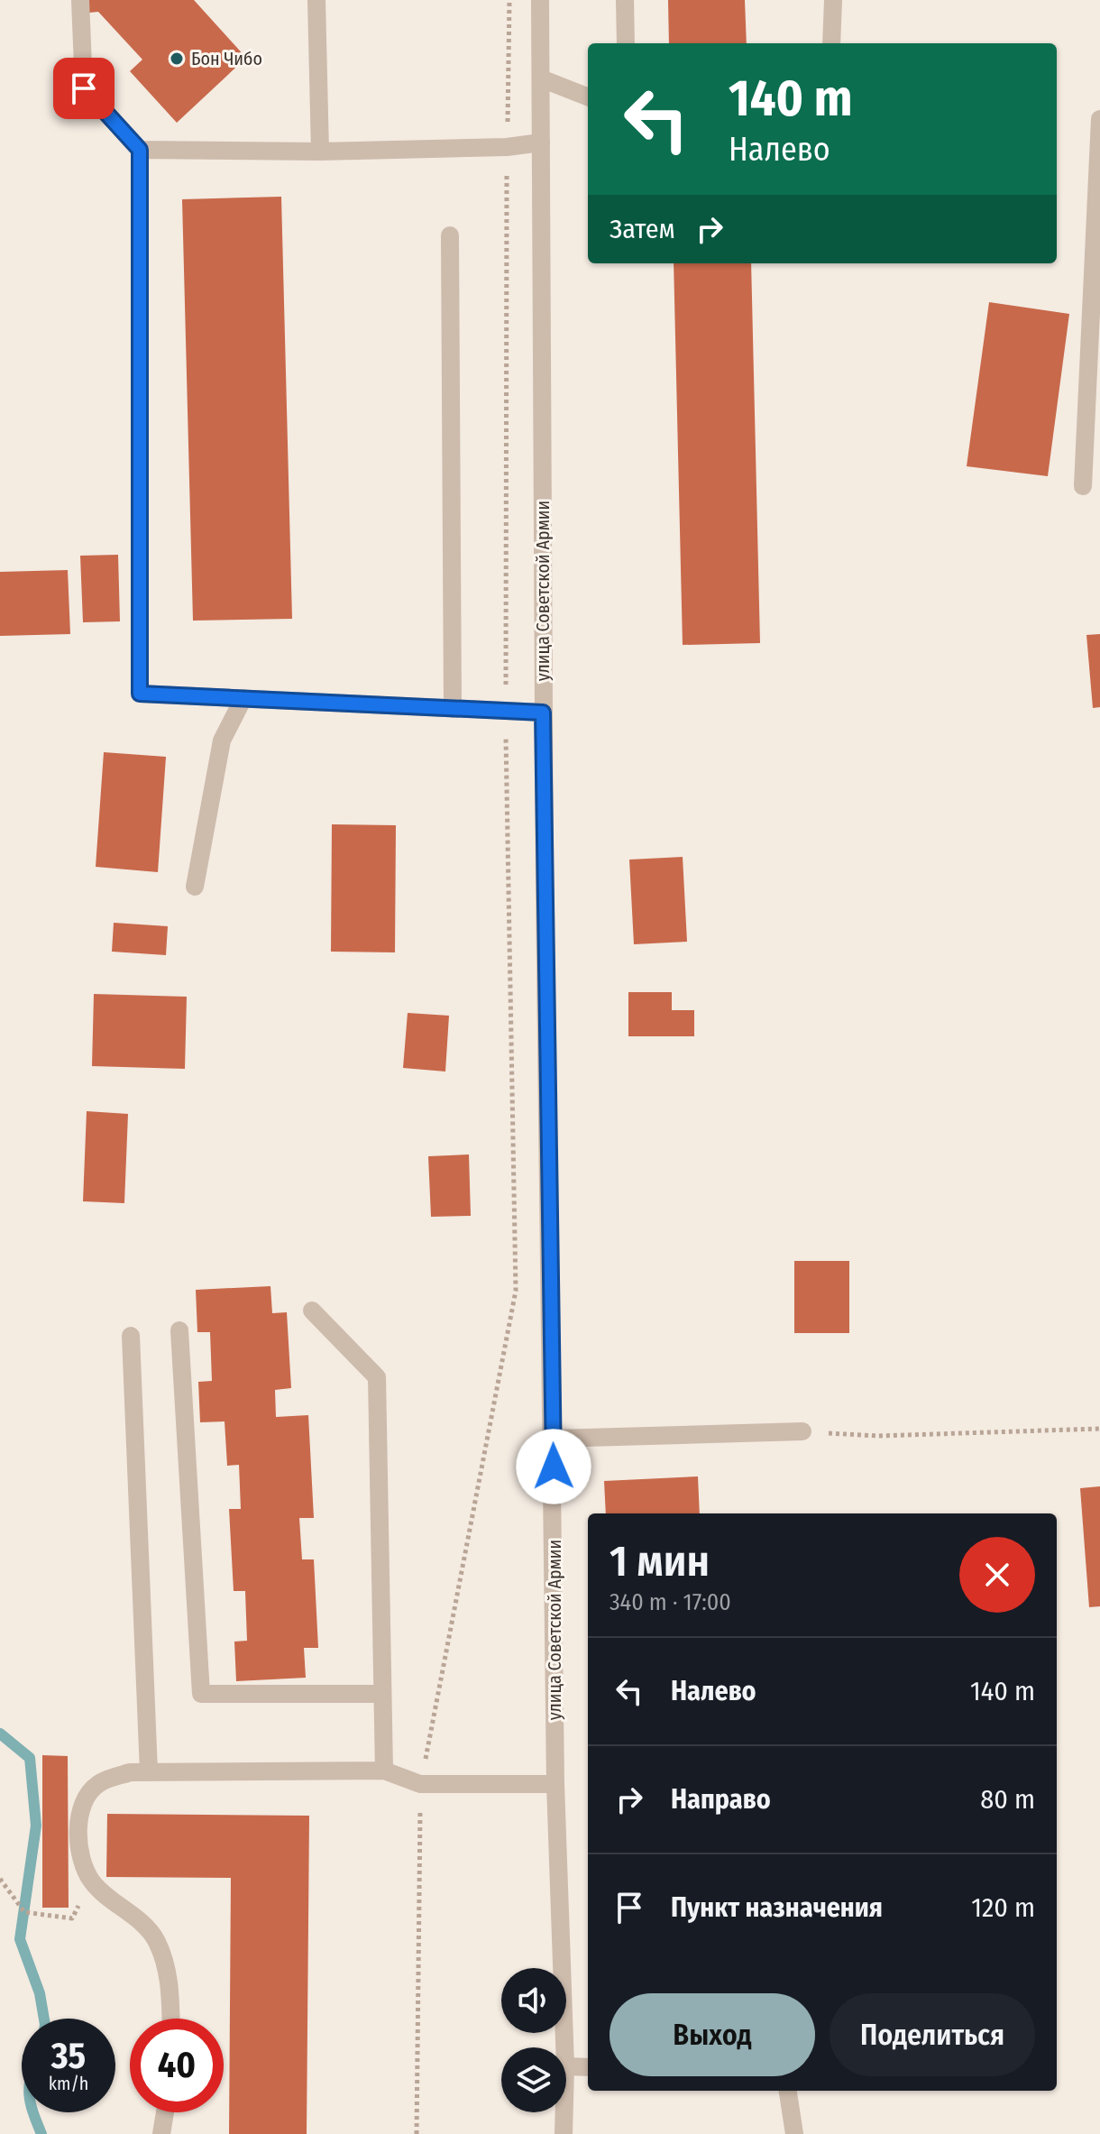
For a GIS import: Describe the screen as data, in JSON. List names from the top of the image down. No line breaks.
{"streets":{"street":["улица Советской Армии"]},"places":["Бон Чибо"],"page":{"turn":["140 m","Налево"],"then":"Затем","heading":["1 мин","340 m · 17:00"],"list":[{"name":"Налево","value":"140 m"},{"name":"Направо","value":"80 m"},{"name":"Пункт назначения","value":"120 m"}],"buttons":["Выход","Поделиться"],"speed":"35 km/h","limit":"40"}}
